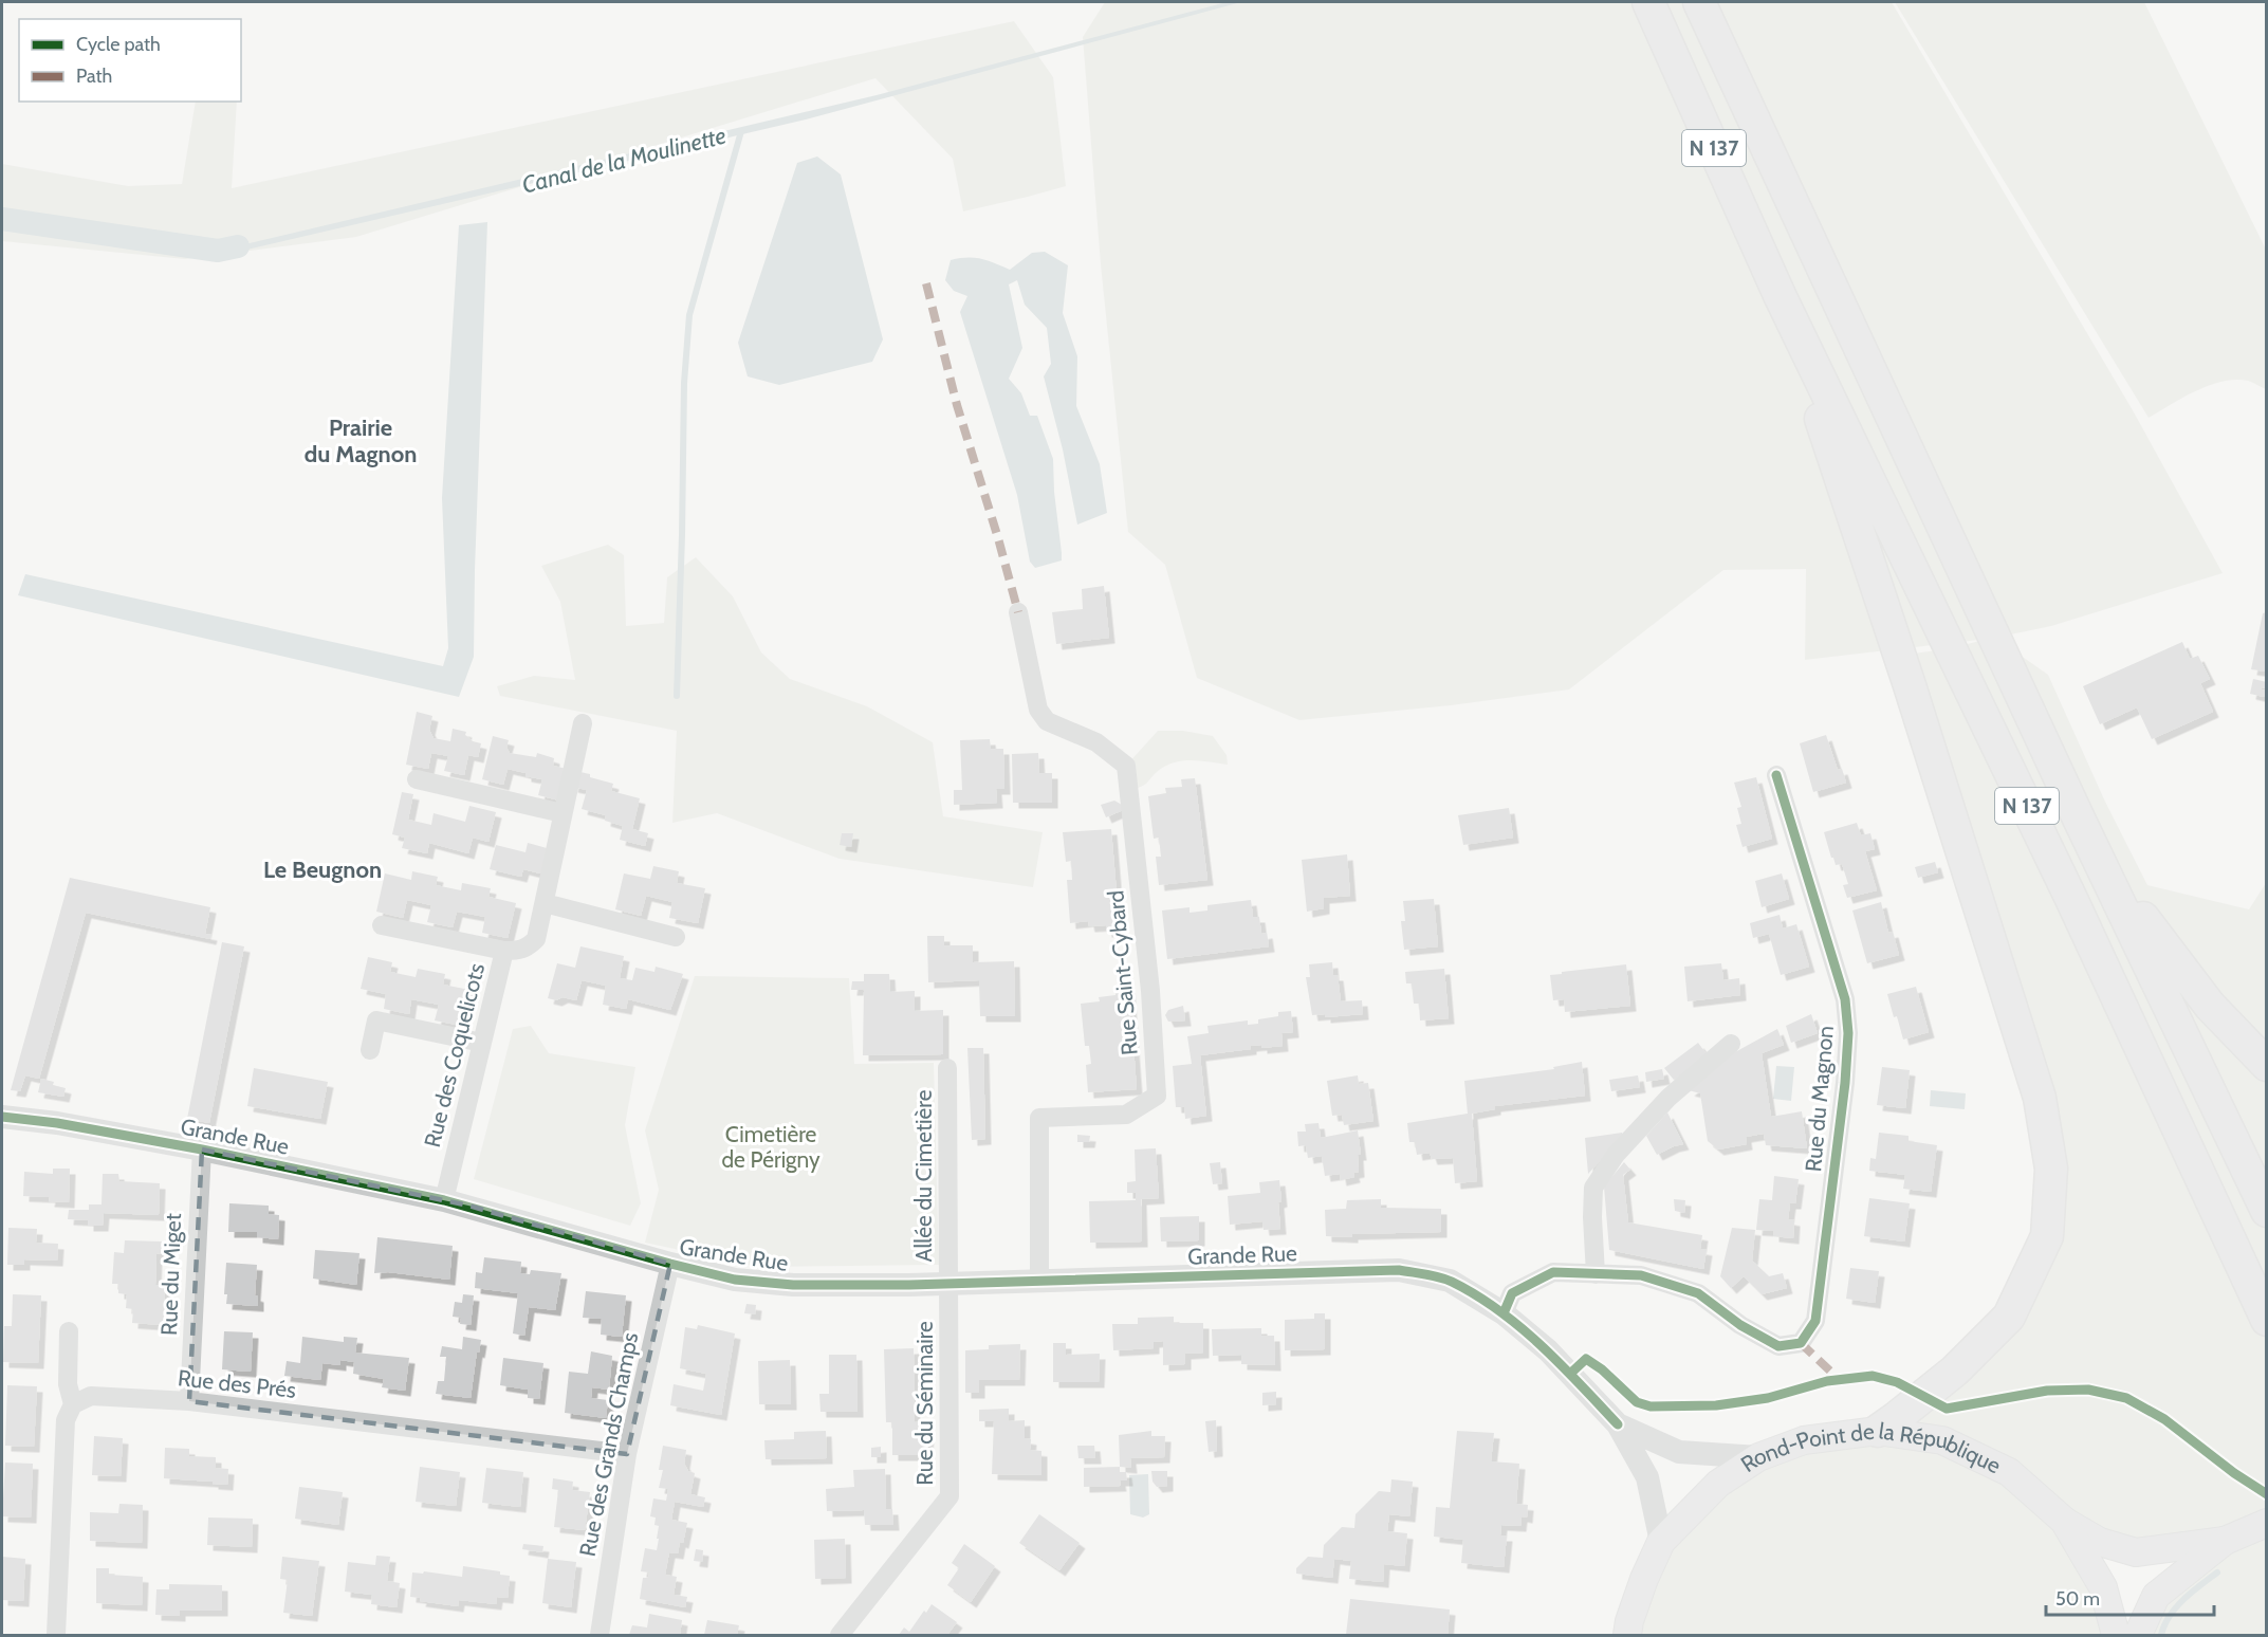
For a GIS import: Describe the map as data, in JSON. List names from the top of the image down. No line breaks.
{"streets":{"highway":["N 137"],"main road":["Rond-Point de la République"],"street":["Rue Saint-Cybard","Rue des Coquelicots","Rue du Magnon","Grande Rue","Allée du Cimetière","Rue du Miget","Rue des Prés","Rue du Séminaire","Rue des Grands Champs"]},"crossings":[["N 137","Rond-Point de la République"],["Rue Saint-Cybard","Grande Rue"],["Rue des Coquelicots","Grande Rue"],["Grande Rue","Allée du Cimetière"],["Grande Rue","Rue du Miget"],["Grande Rue","Rue du Séminaire"],["Grande Rue","Rue des Grands Champs"],["Grande Rue","Rond-Point de la République"],["Allée du Cimetière","Rue du Séminaire"],["Rue du Miget","Rue des Prés"],["Rue des Prés","Rue des Grands Champs"]],"districts":["Prairie du Magnon","Le Beugnon"],"water":["Canal de la Moulinette"],"parks":["Cimetière de Périgny"],"legend":["Cycle path","Path"],"scale_bar":"50 m"}
